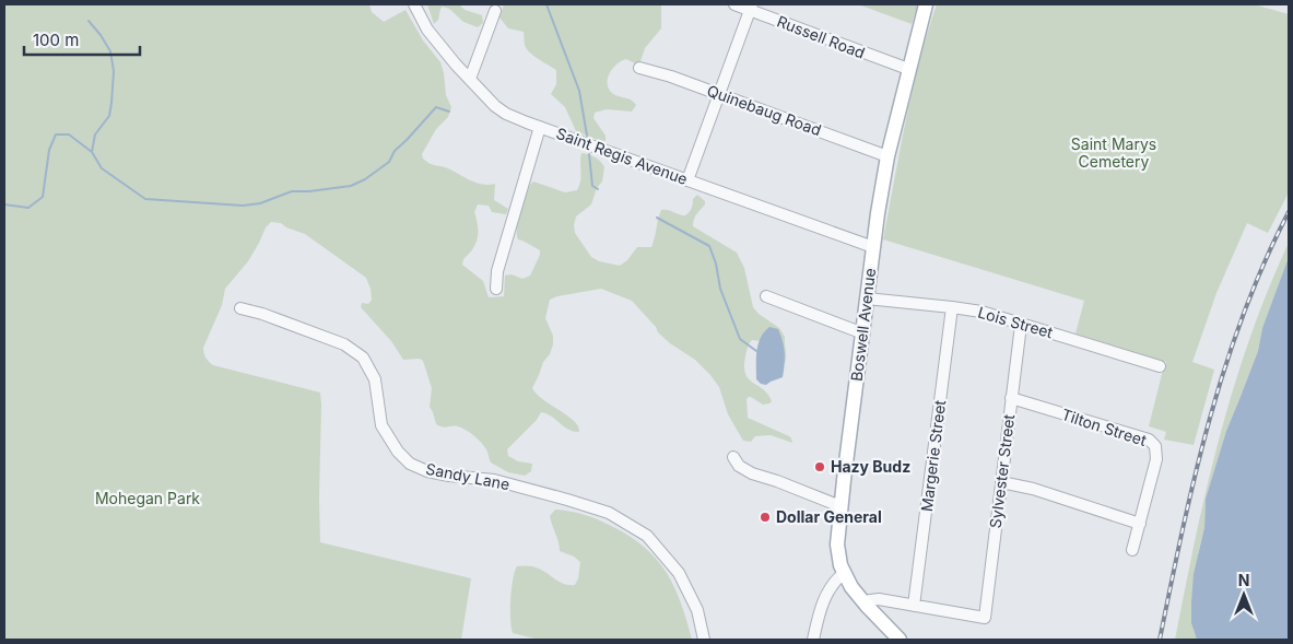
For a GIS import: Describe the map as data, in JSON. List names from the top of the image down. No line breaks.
{"streets":{"main road":["Boswell Avenue"],"street":["Russell Road","Quinebaug Road","Saint Regis Avenue","Lois Street","Tilton Street","Margerie Street","Sylvester Street","Sandy Lane"]},"crossings":[["Russell Road","Boswell Avenue"],["Quinebaug Road","Boswell Avenue"],["Saint Regis Avenue","Boswell Avenue"],["Lois Street","Boswell Avenue"],["Lois Street","Margerie Street"],["Lois Street","Sylvester Street"],["Tilton Street","Sylvester Street"],["Margerie Street","Sylvester Street"]],"parks":["Saint Marys Cemetery","Mohegan Park"],"places":["Hazy Budz","Dollar General"],"scale_bar":"100 m","north":"top"}
